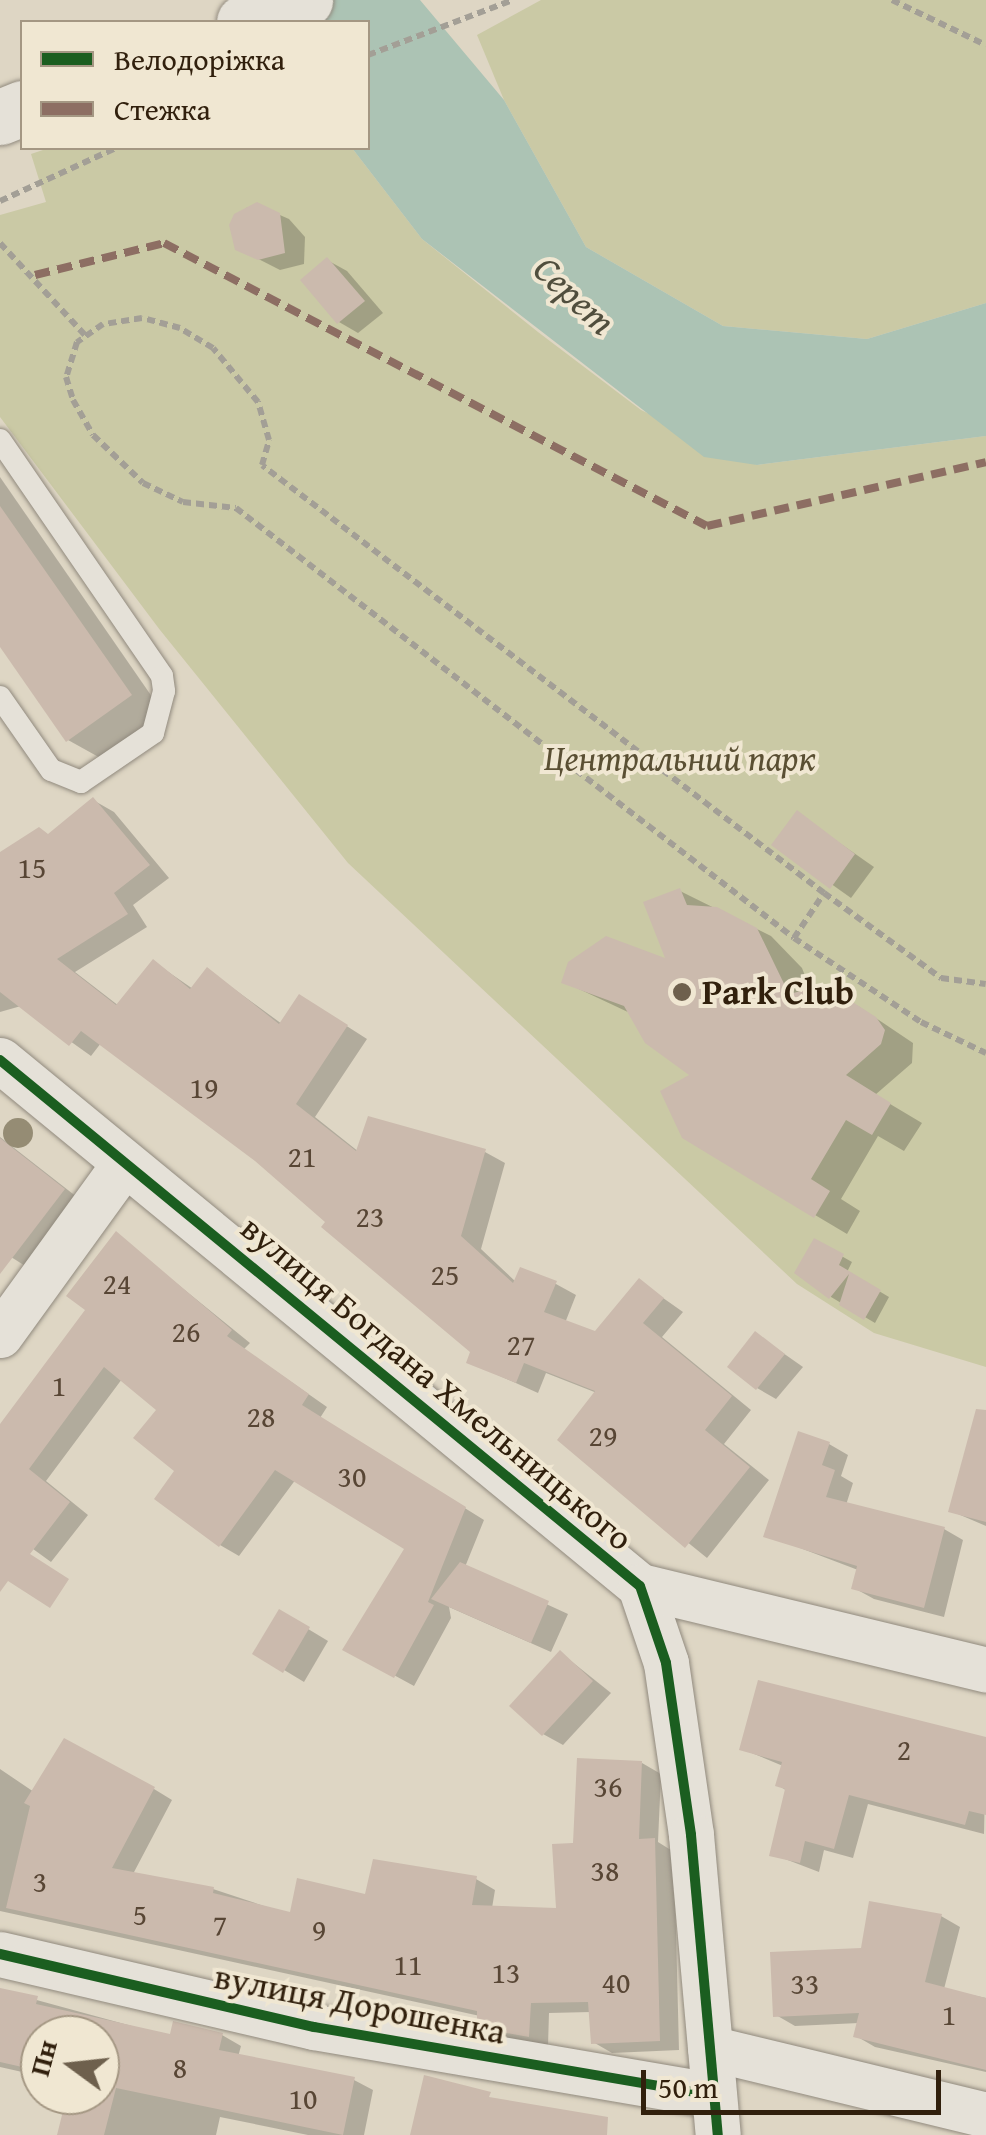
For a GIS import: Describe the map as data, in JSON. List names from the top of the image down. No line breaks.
{"streets":{"street":["вулиця Богдана Хмельницького","вулиця Дорошенка"]},"crossings":[["вулиця Богдана Хмельницького","вулиця Дорошенка"]],"water":["Серет"],"parks":["Центральний парк"],"places":["Park Club"],"house_numbers":["15","19","21","23","25","24","26","27","1","28","29","30","2","36","38","3","5","7","9","11","13","40","33","1","8","10"],"legend":["Велодоріжка","Стежка"],"scale_bar":"50 m","north":"left"}
